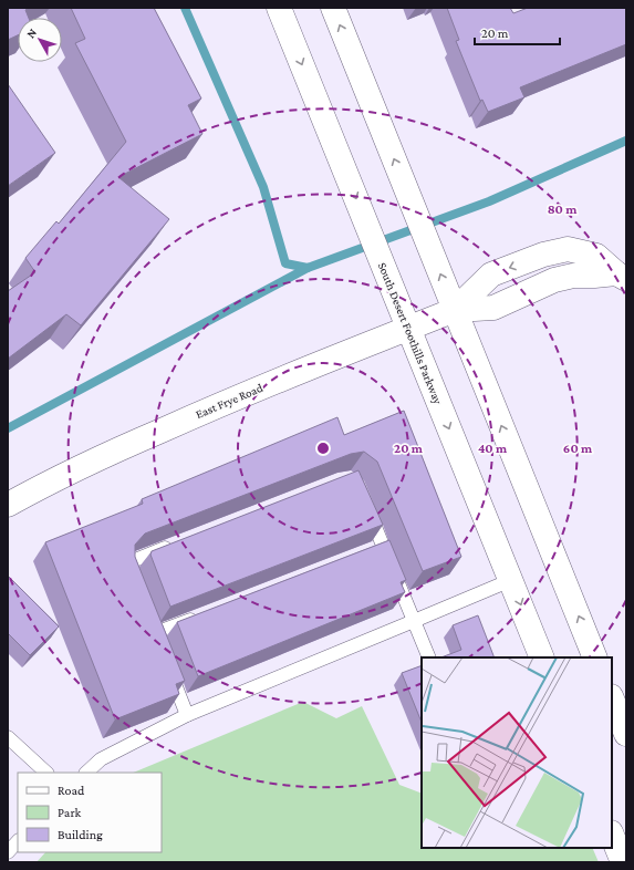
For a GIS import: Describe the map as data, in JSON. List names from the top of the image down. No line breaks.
{"streets":{"street":["South Desert Foothills Parkway","East Frye Road"]},"crossings":[["South Desert Foothills Parkway","East Frye Road"]],"legend":["Road","Park","Building"],"scale_bar":"20 m","north":"top left","rings":["80 m","20 m","40 m","60 m"]}
